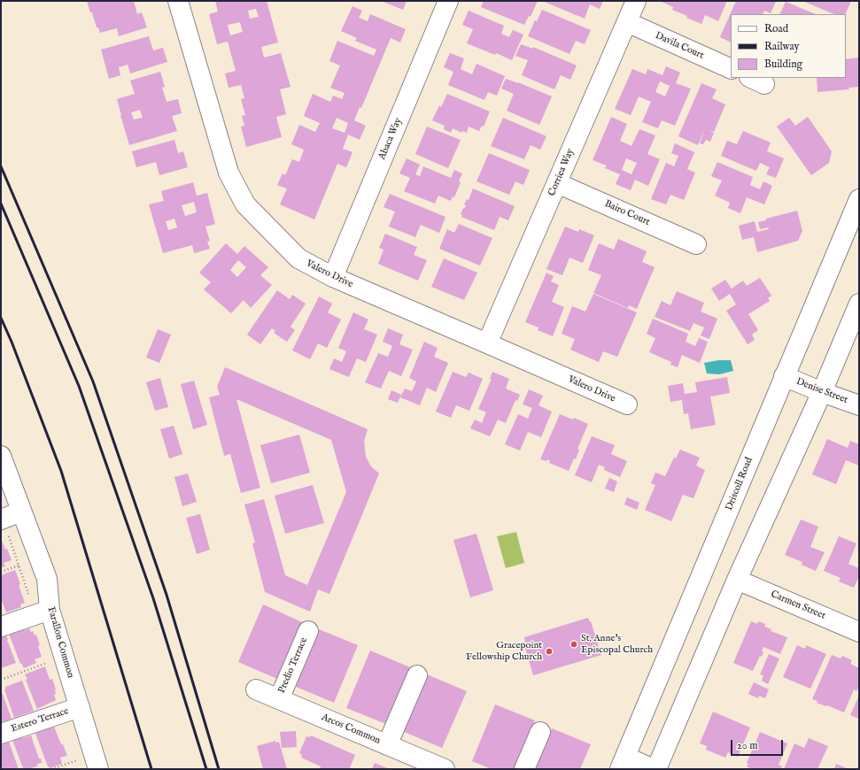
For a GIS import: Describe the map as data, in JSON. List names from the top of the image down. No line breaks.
{"streets":{"street":["Davila Court","Abaca Way","Corriea Way","Bairo Court","Valero Drive","Denise Street","Driscoll Road","Carmen Street","Farallon Common","Predio Terrace","Estero Terrace","Arcos Common"]},"crossings":[["Davila Court","Corriea Way"],["Abaca Way","Valero Drive"],["Corriea Way","Bairo Court"],["Corriea Way","Valero Drive"],["Denise Street","Driscoll Road"],["Farallon Common","Estero Terrace"],["Predio Terrace","Arcos Common"]],"places":["St. Anne's Episcopal Church","Gracepoint Fellowship Church"],"legend":["Road","Railway","Building"],"scale_bar":"20 m"}
